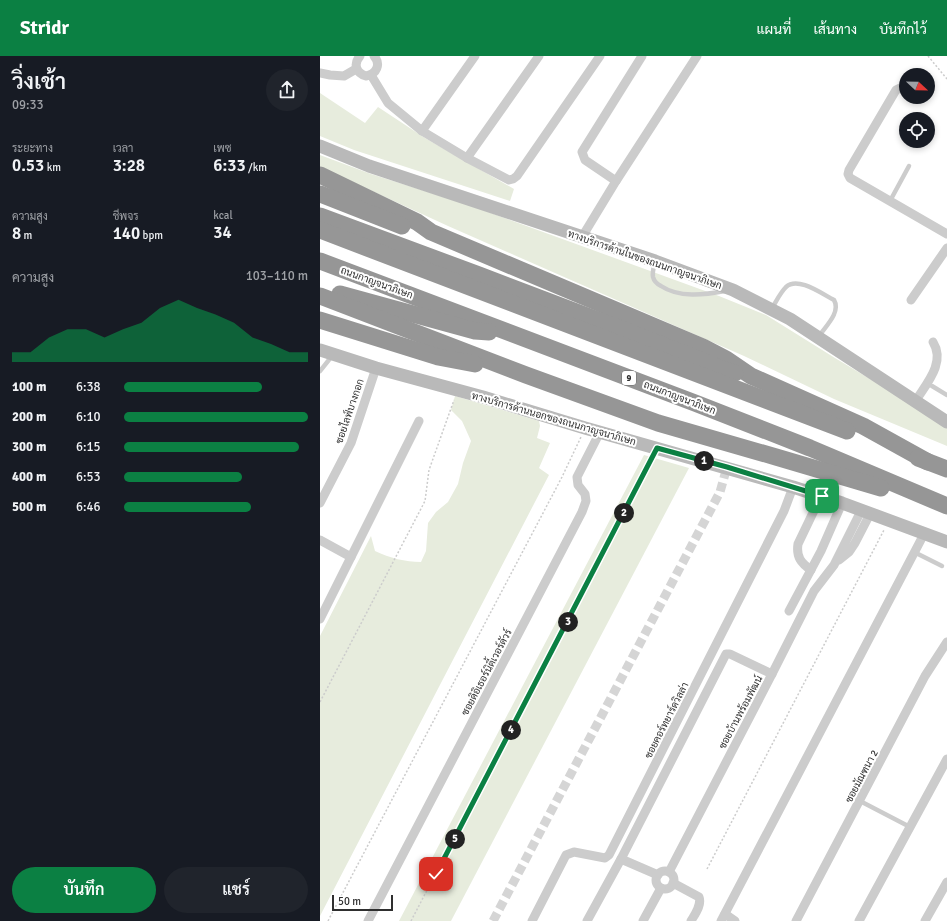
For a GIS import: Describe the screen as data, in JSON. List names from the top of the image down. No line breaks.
{"streets":{"highway":["ถนนกาญจนาภิเษก","9"],"main road":["ทางบริการด้านในของถนนกาญจนาภิเษก","ทางบริการด้านนอกของถนนกาญจนาภิเษก"],"street":["ซอยไลฟ์บางกอก","ซอยดิอิเธอร์นิตี้เวอร์ดัวร์","ซอยบ้านพร้อมพัฒน์","ซอยคอร์ทยาร์ดวิลล่า","ซอยมัณฑนา 2"]},"crossings":[["ซอยไลฟ์บางกอก","ทางบริการด้านนอกของถนนกาญจนาภิเษก"],["ทางบริการด้านนอกของถนนกาญจนาภิเษก","ซอยดิอิเธอร์นิตี้เวอร์ดัวร์"],["ทางบริการด้านนอกของถนนกาญจนาภิเษก","ซอยบ้านพร้อมพัฒน์"],["ทางบริการด้านนอกของถนนกาญจนาภิเษก","ซอยคอร์ทยาร์ดวิลล่า"]],"scale_bar":"50 m","north":"right","page":{"header":"Stridr","nav":["แผนที่","เส้นทาง","บันทึกไว้"],"heading":["วิ่งเช้า","09:33"],"stats":[["ระยะทาง","0.53 km"],["เวลา","3:28"],["เพซ","6:33 /km"],["ความสูง","8 m"],["ชีพจร","140 bpm"],["kcal","34"]],"chart":["ความสูง","103–110 m"],"list":[{"name":"100 m","note":"6:38"},{"name":"200 m","note":"6:10"},{"name":"300 m","note":"6:15"},{"name":"400 m","note":"6:53"},{"name":"500 m","note":"6:46"}],"pins":["1","2","3","4","5"],"buttons":["บันทึก","แชร์"],"scale":"50 m"}}
